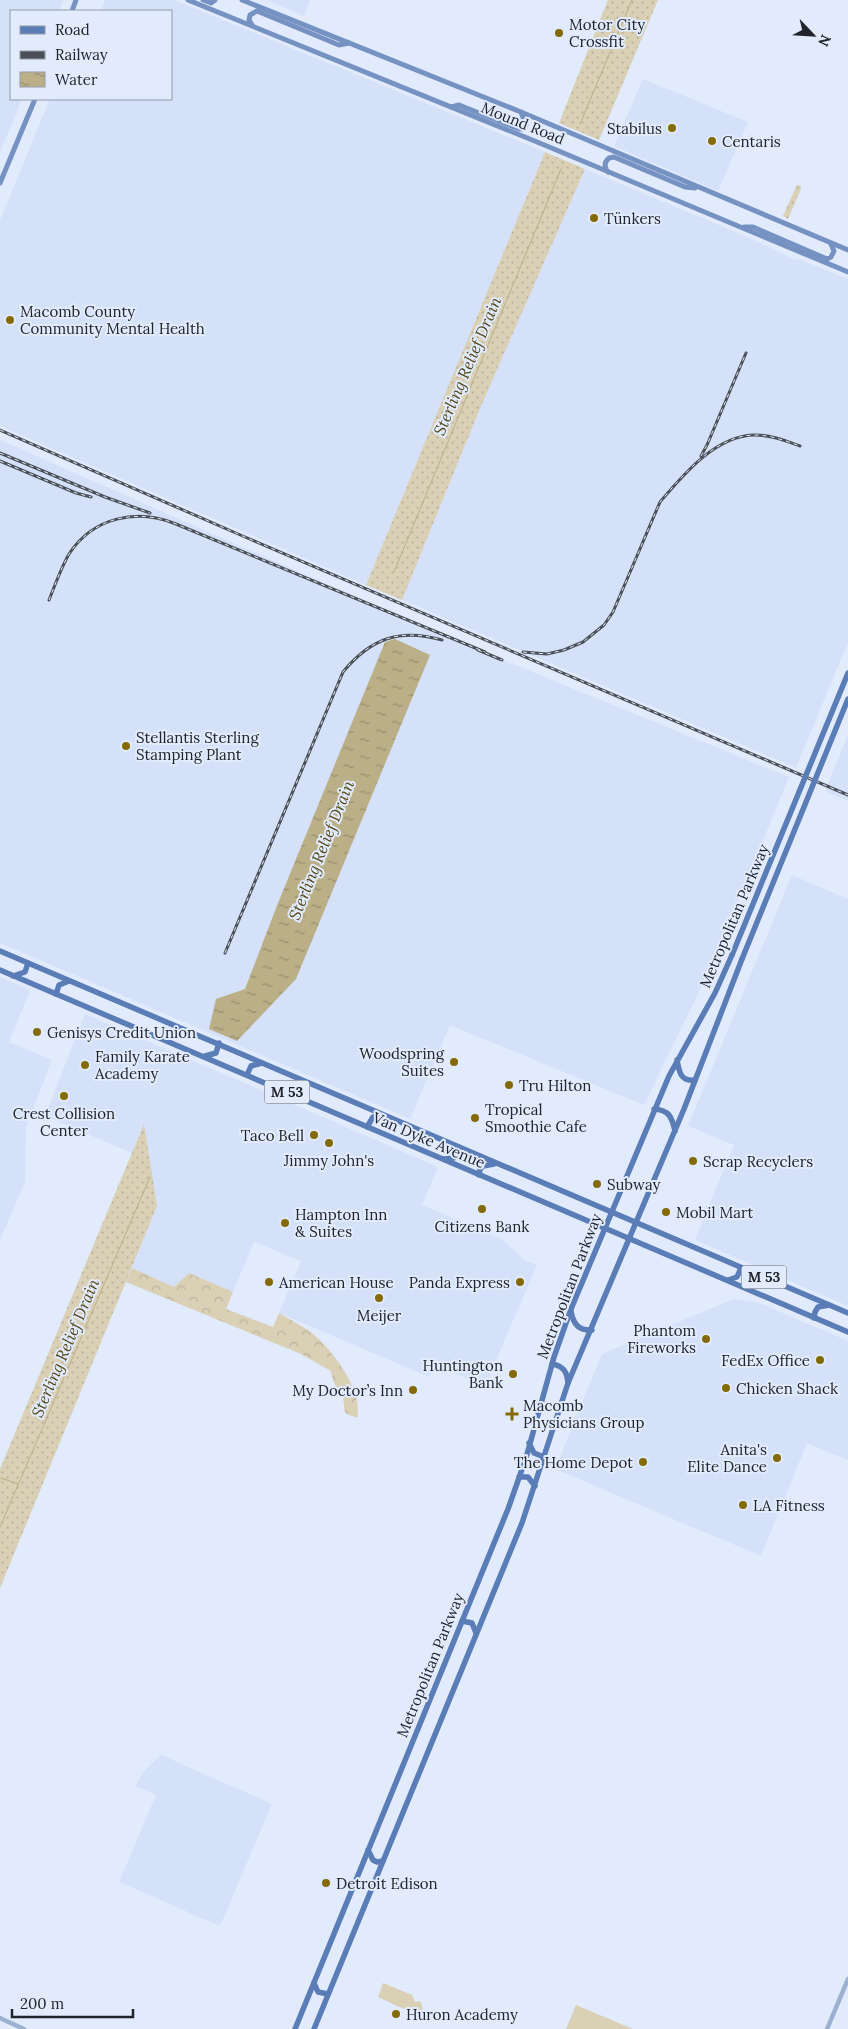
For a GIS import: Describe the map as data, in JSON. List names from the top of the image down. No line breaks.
{"streets":{"main road":["Mound Road","Metropolitan Parkway","M 53","Van Dyke Avenue"]},"crossings":[["Metropolitan Parkway","Van Dyke Avenue"]],"water":["Sterling Relief Drain"],"places":{"other":["Motor City Crossfit","Stabilus","Centaris","Tünkers","Macomb County Community Mental Health","Stellantis Sterling Stamping Plant","Genisys Credit Union","Woodspring Suites","Family Karate Academy","Tru Hilton","Crest Collision Center","Tropical Smoothie Cafe","Taco Bell","Jimmy John's","Scrap Recyclers","Subway","Citizens Bank","Mobil Mart","Hampton Inn & Suites","American House","Panda Express","Meijer","Phantom Fireworks","FedEx Office","Huntington Bank","Chicken Shack","My Doctor’s Inn","Anita's Elite Dance","The Home Depot","LA Fitness","Detroit Edison","Huron Academy"],"health":["Macomb Physicians Group"]},"legend":["Road","Railway","Water"],"scale_bar":"200 m","north":"bottom right"}
